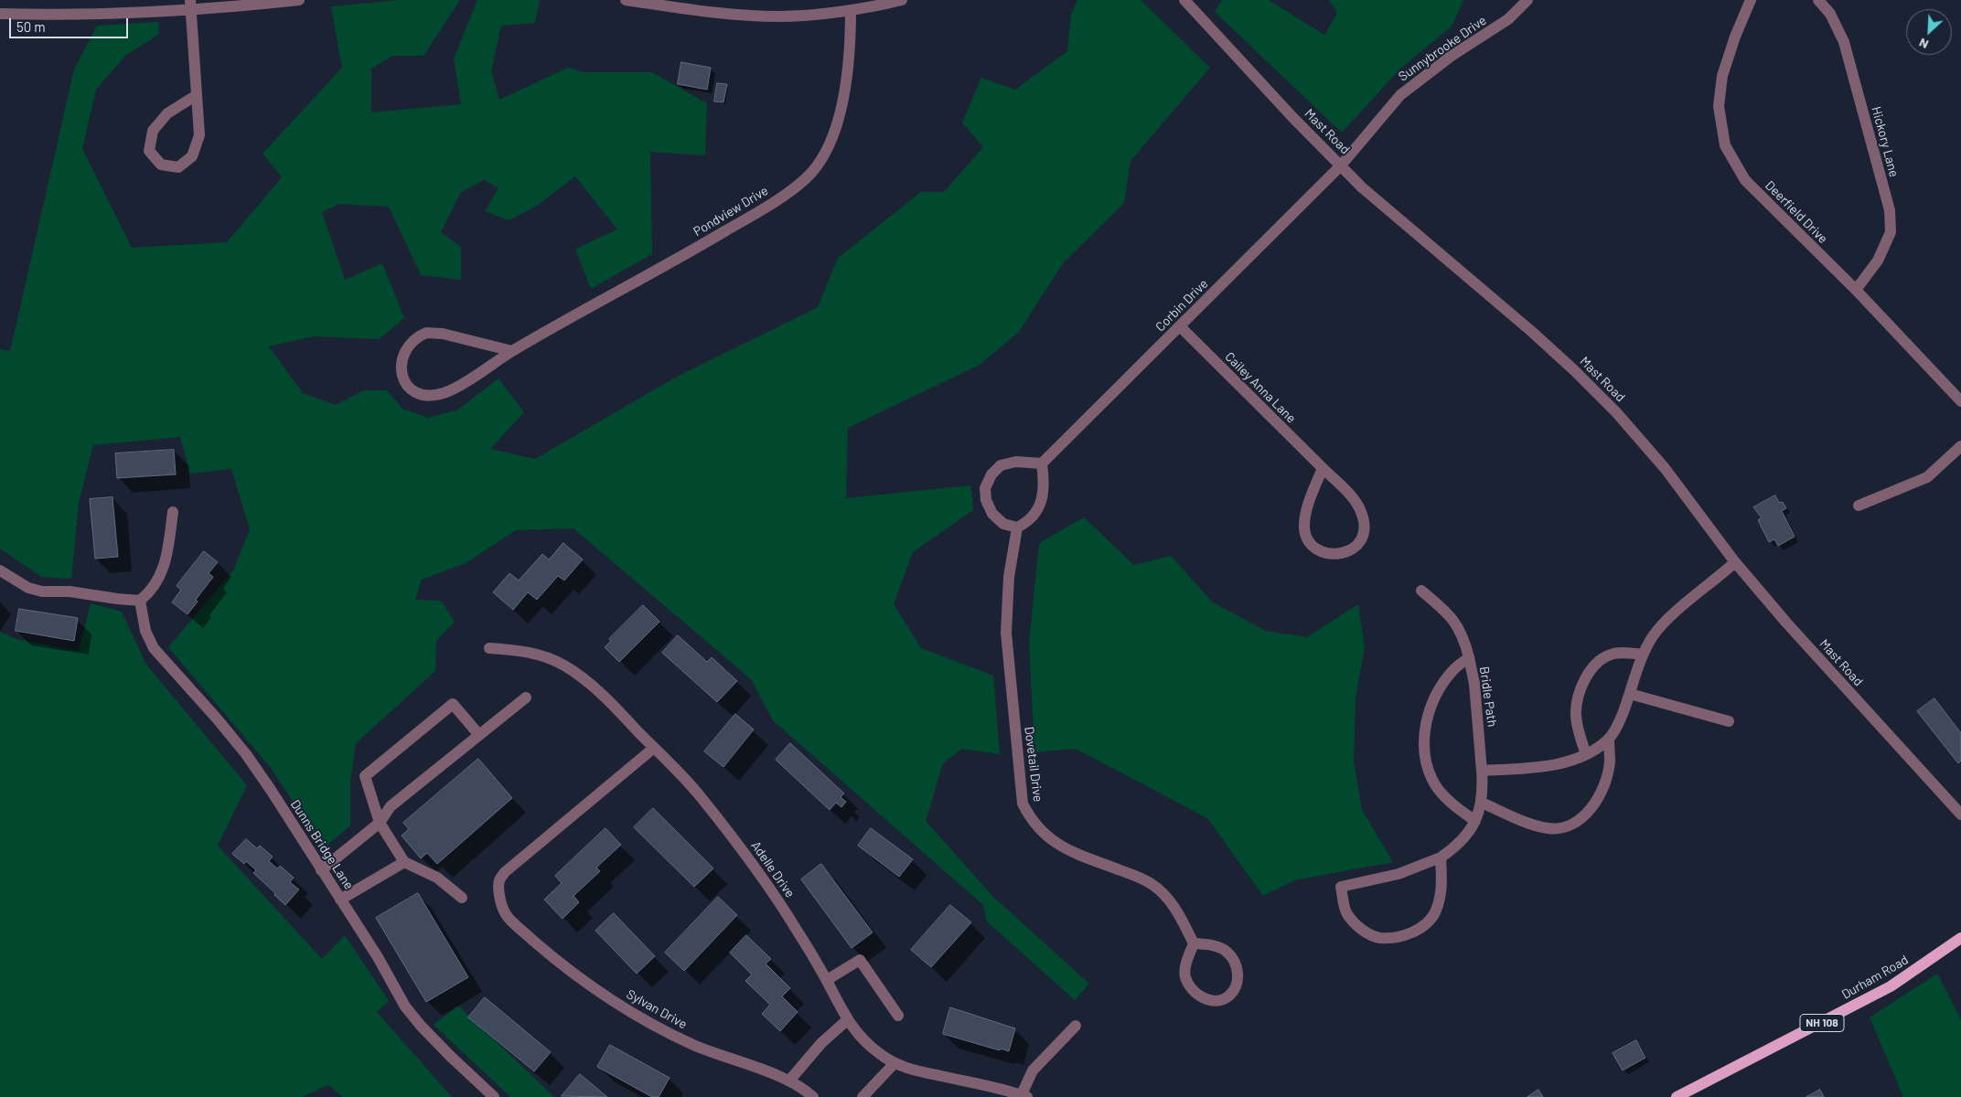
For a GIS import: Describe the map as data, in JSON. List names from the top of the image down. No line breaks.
{"streets":{"main road":["Durham Road","NH 108"],"street":["Sunnybrooke Drive","Mast Road","Hickory Lane","Pondview Drive","Deerfield Drive","Corbin Drive","Cailey Anna Lane","Bridle Path","Dovetail Drive","Dunns Bridge Lane","Adelle Drive","Sylvan Drive"]},"crossings":[["Sunnybrooke Drive","Mast Road"],["Sunnybrooke Drive","Corbin Drive"],["Mast Road","Corbin Drive"],["Hickory Lane","Deerfield Drive"],["Corbin Drive","Cailey Anna Lane"],["Corbin Drive","Dovetail Drive"],["Adelle Drive","Sylvan Drive"]],"scale_bar":"50 m","north":"bottom left"}
